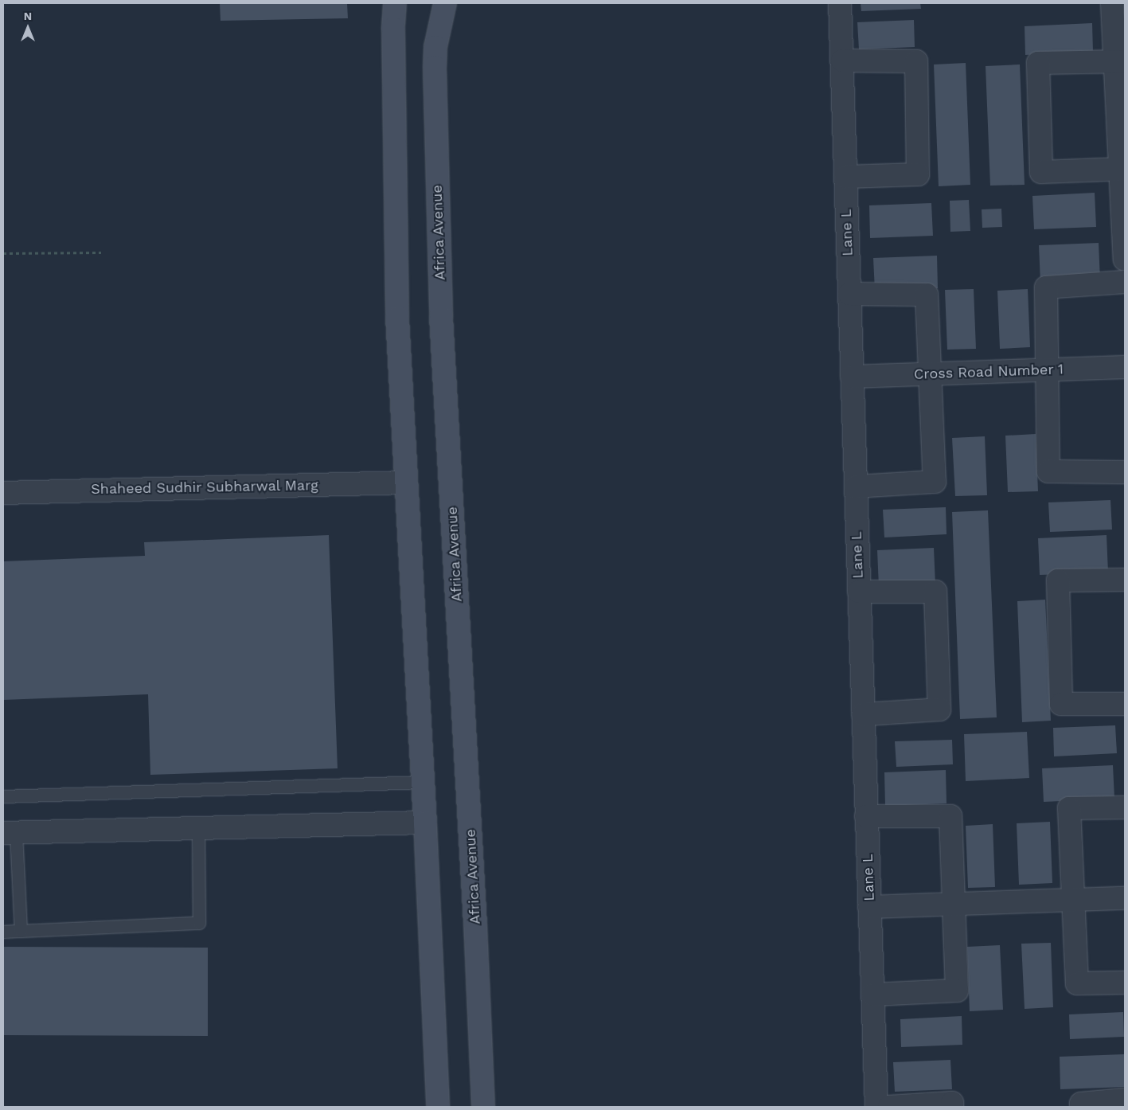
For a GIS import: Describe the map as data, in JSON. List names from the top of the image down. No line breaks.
{"streets":{"main road":["Africa Avenue"],"street":["Lane L","Cross Road Number 1","Shaheed Sudhir Subharwal Marg"]},"crossings":[["Lane L","Cross Road Number 1"]],"north":"top"}
